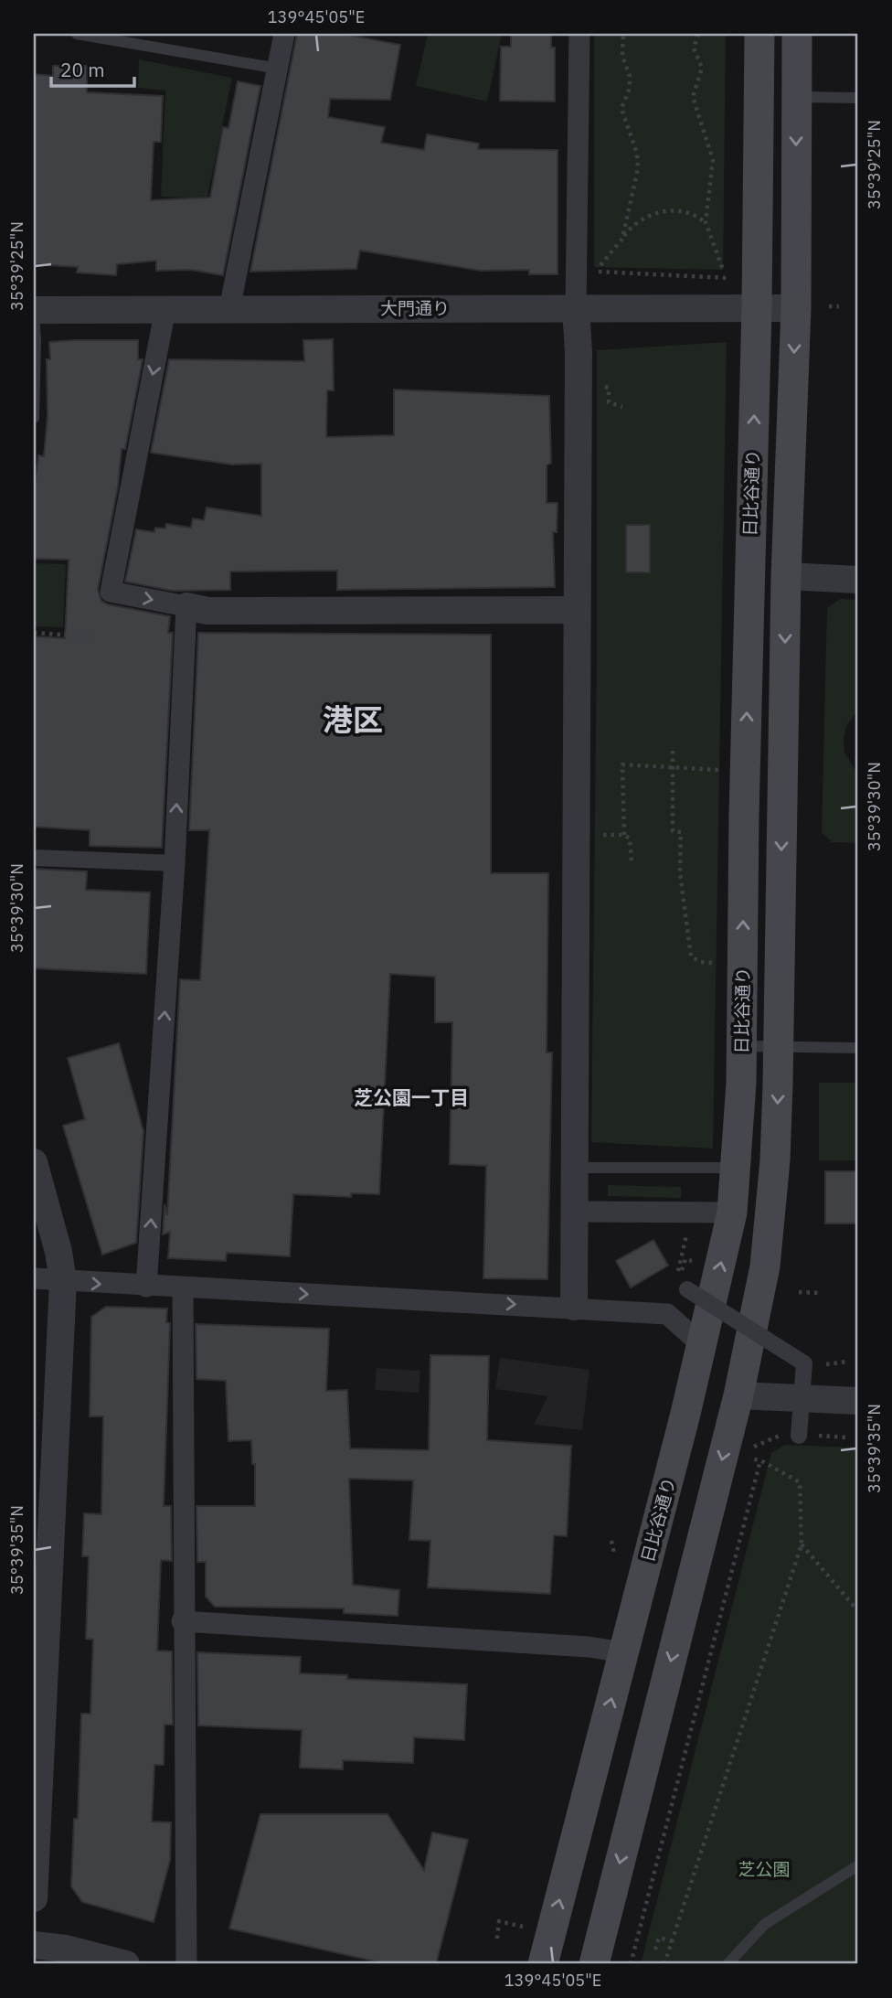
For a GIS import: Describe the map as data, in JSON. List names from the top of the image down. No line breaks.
{"streets":{"main road":["日比谷通り"],"street":["大門通り"]},"crossings":[["大門通り","日比谷通り"]],"districts":["港区","芝公園一丁目"],"parks":["芝公園"],"scale_bar":"20 m","coordinates":["139°45'05\"E","35°39'25\"N","35°39'30\"N","35°39'35\"N"]}
